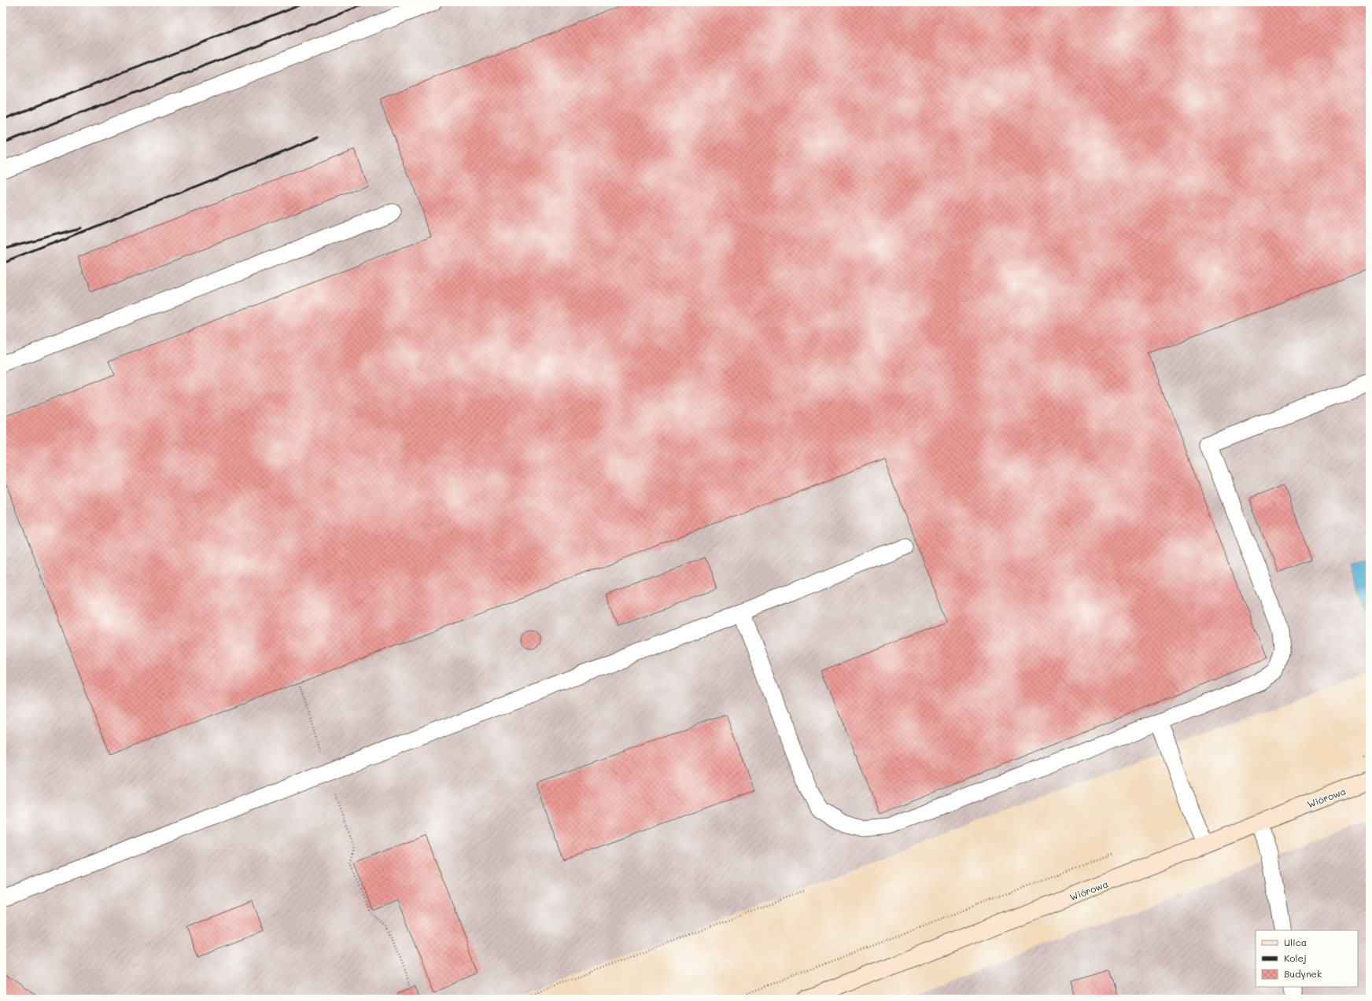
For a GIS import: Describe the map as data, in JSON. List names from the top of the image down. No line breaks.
{"streets":{"street":["Wiórowa"]},"legend":["Ulica","Kolej","Budynek"]}
